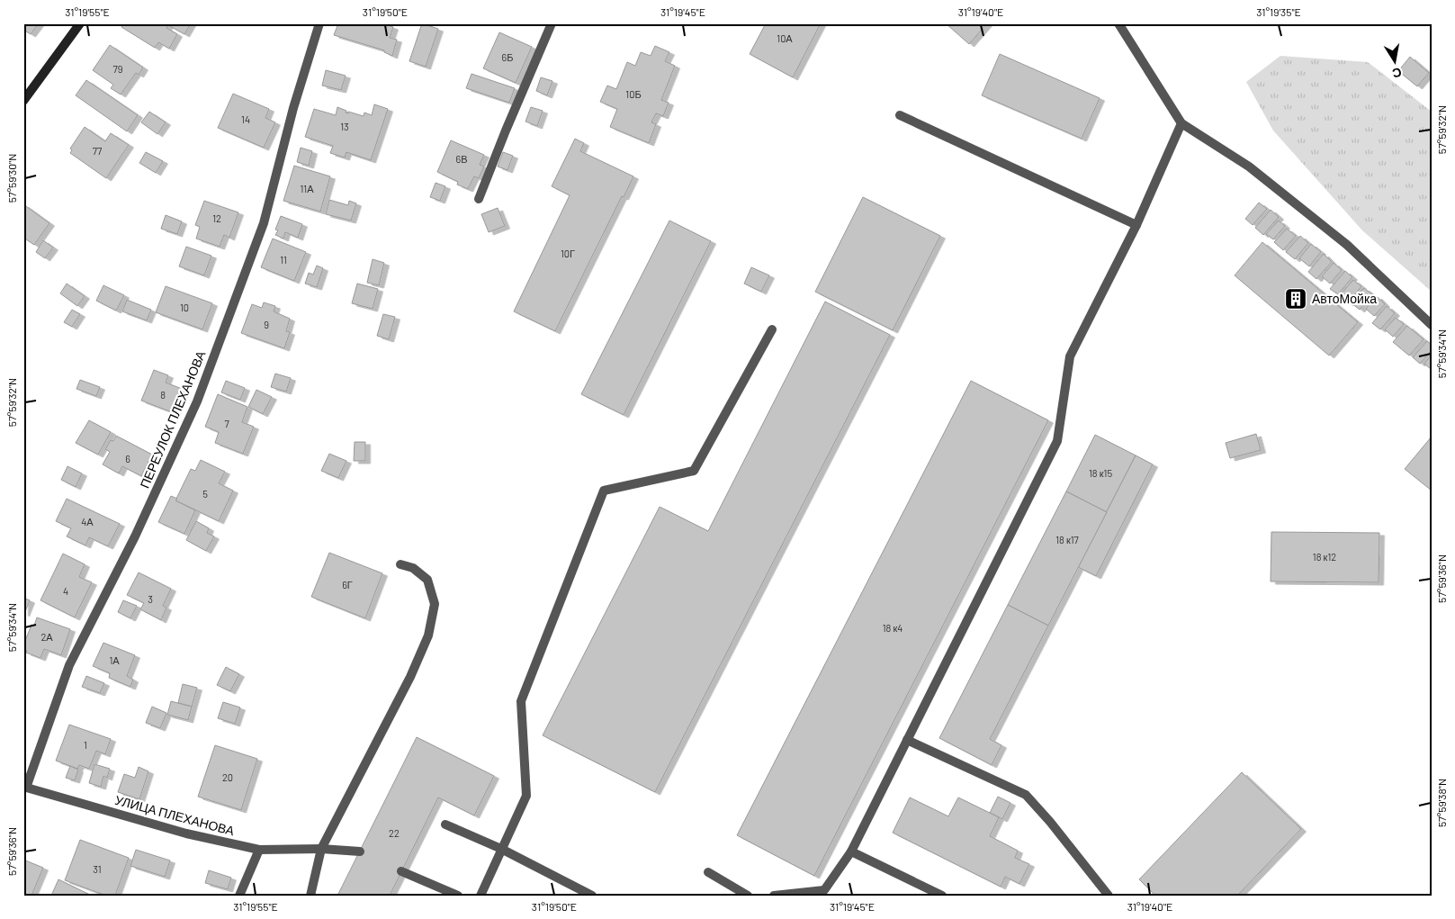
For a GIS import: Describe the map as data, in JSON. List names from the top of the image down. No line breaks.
{"streets":{"street":["ПЕРЕУЛОК ПЛЕХАНОВА","УЛИЦА ПЛЕХАНОВА"]},"crossings":[["ПЕРЕУЛОК ПЛЕХАНОВА","УЛИЦА ПЛЕХАНОВА"]],"places":{"building":["АвтоМойка"]},"house_numbers":["10А","6Б","79","10Б","14","13","77","6В","11А","12","10Г","11","10","9","8","7","6","18 к15","5","4А","18 к17","18 к12","6Г","4","3","18 к4","2А","1А","1","20","22","31"],"north":"bottom","coordinates":["31°19'55\"E","31°19'50\"E","31°19'45\"E","31°19'40\"E","31°19'35\"E","57°59'32\"N","57°59'30\"N","57°59'34\"N","57°59'36\"N","57°59'38\"N"]}
